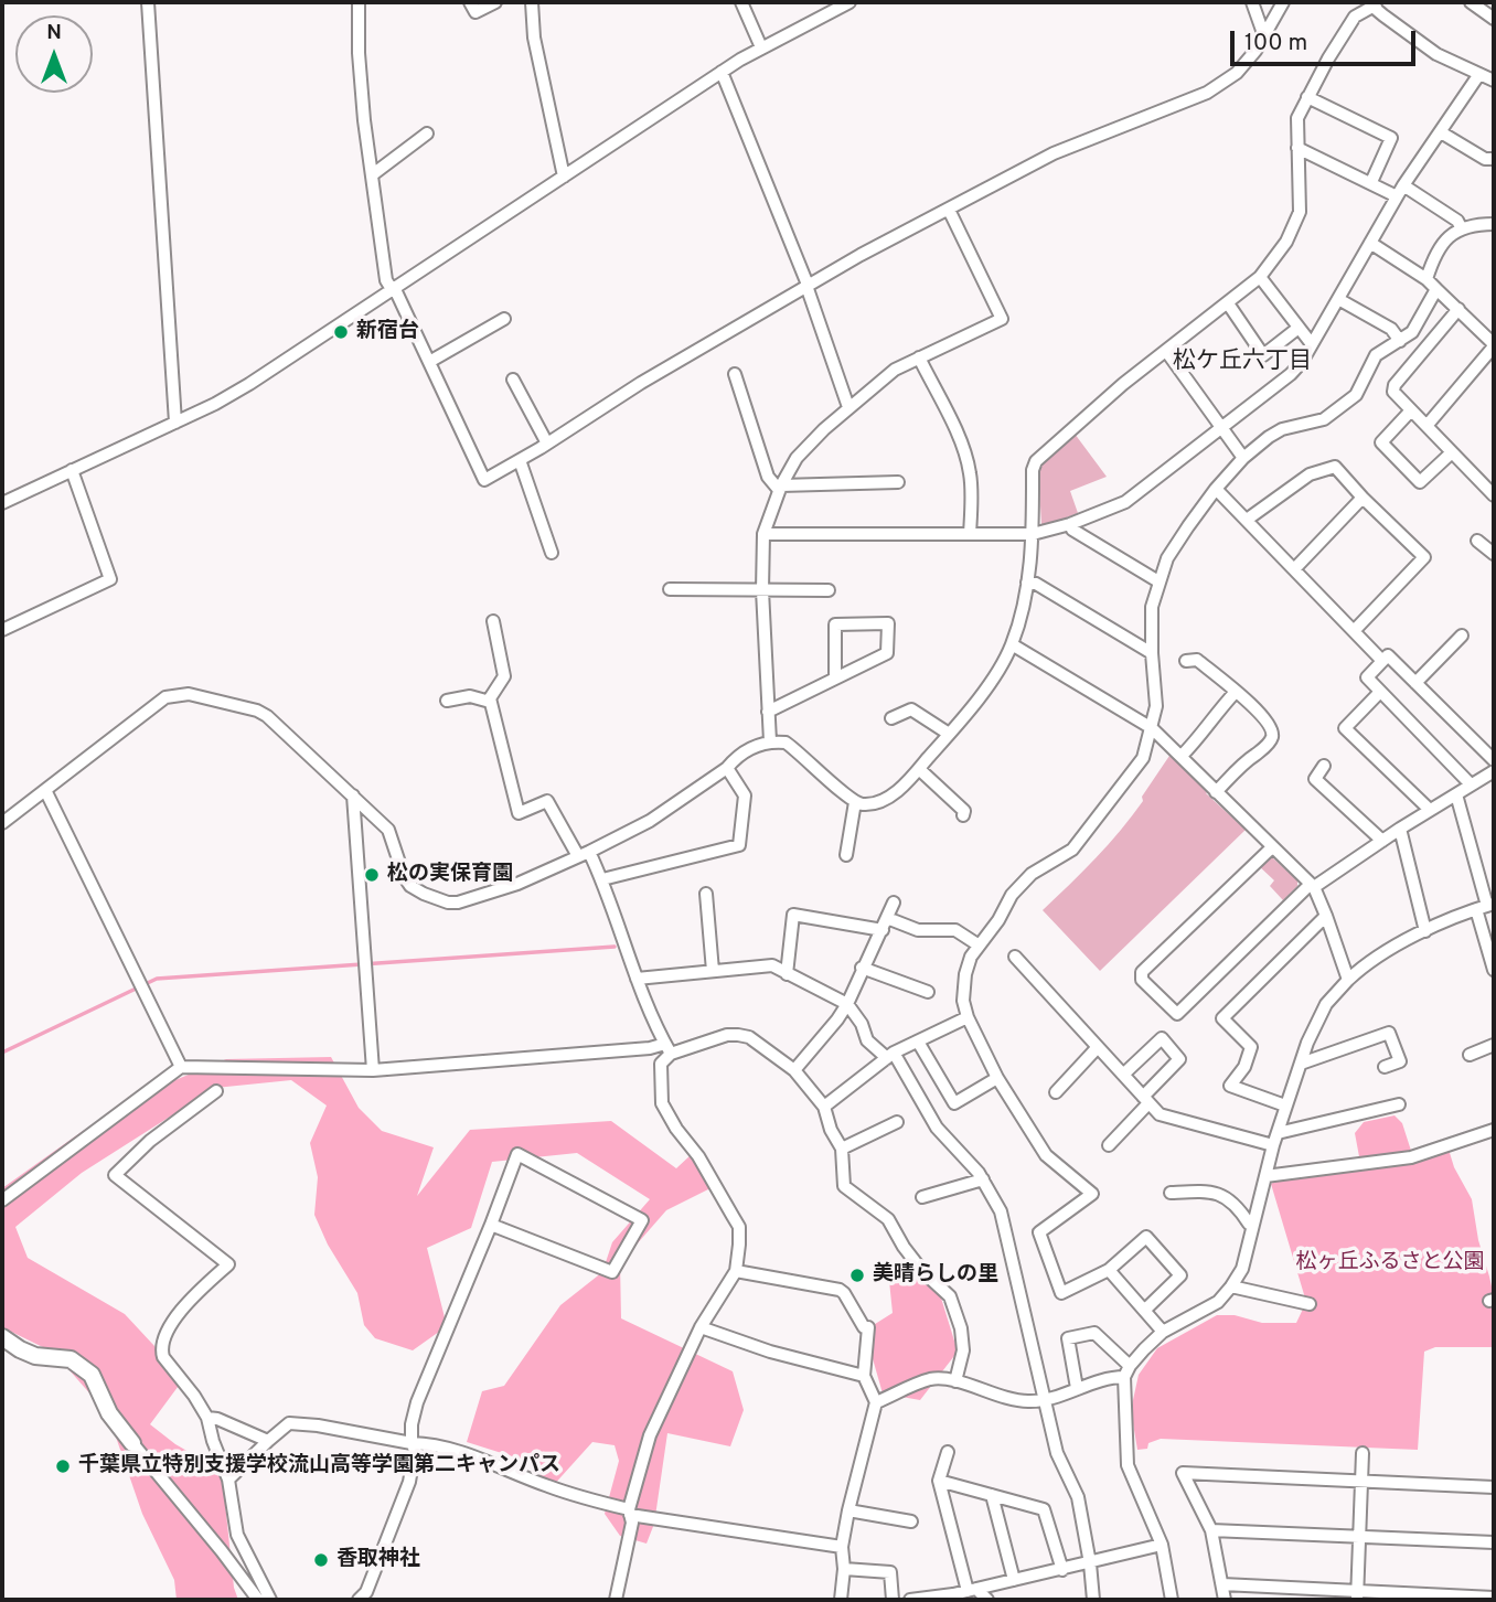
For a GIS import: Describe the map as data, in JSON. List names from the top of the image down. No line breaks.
{"districts":["松ケ丘六丁目"],"parks":["松ヶ丘ふるさと公園"],"places":["新宿台","松の実保育園","美晴らしの里","千葉県立特別支援学校流山高等学園第二キャンパス","香取神社"],"scale_bar":"100 m","north":"top"}
